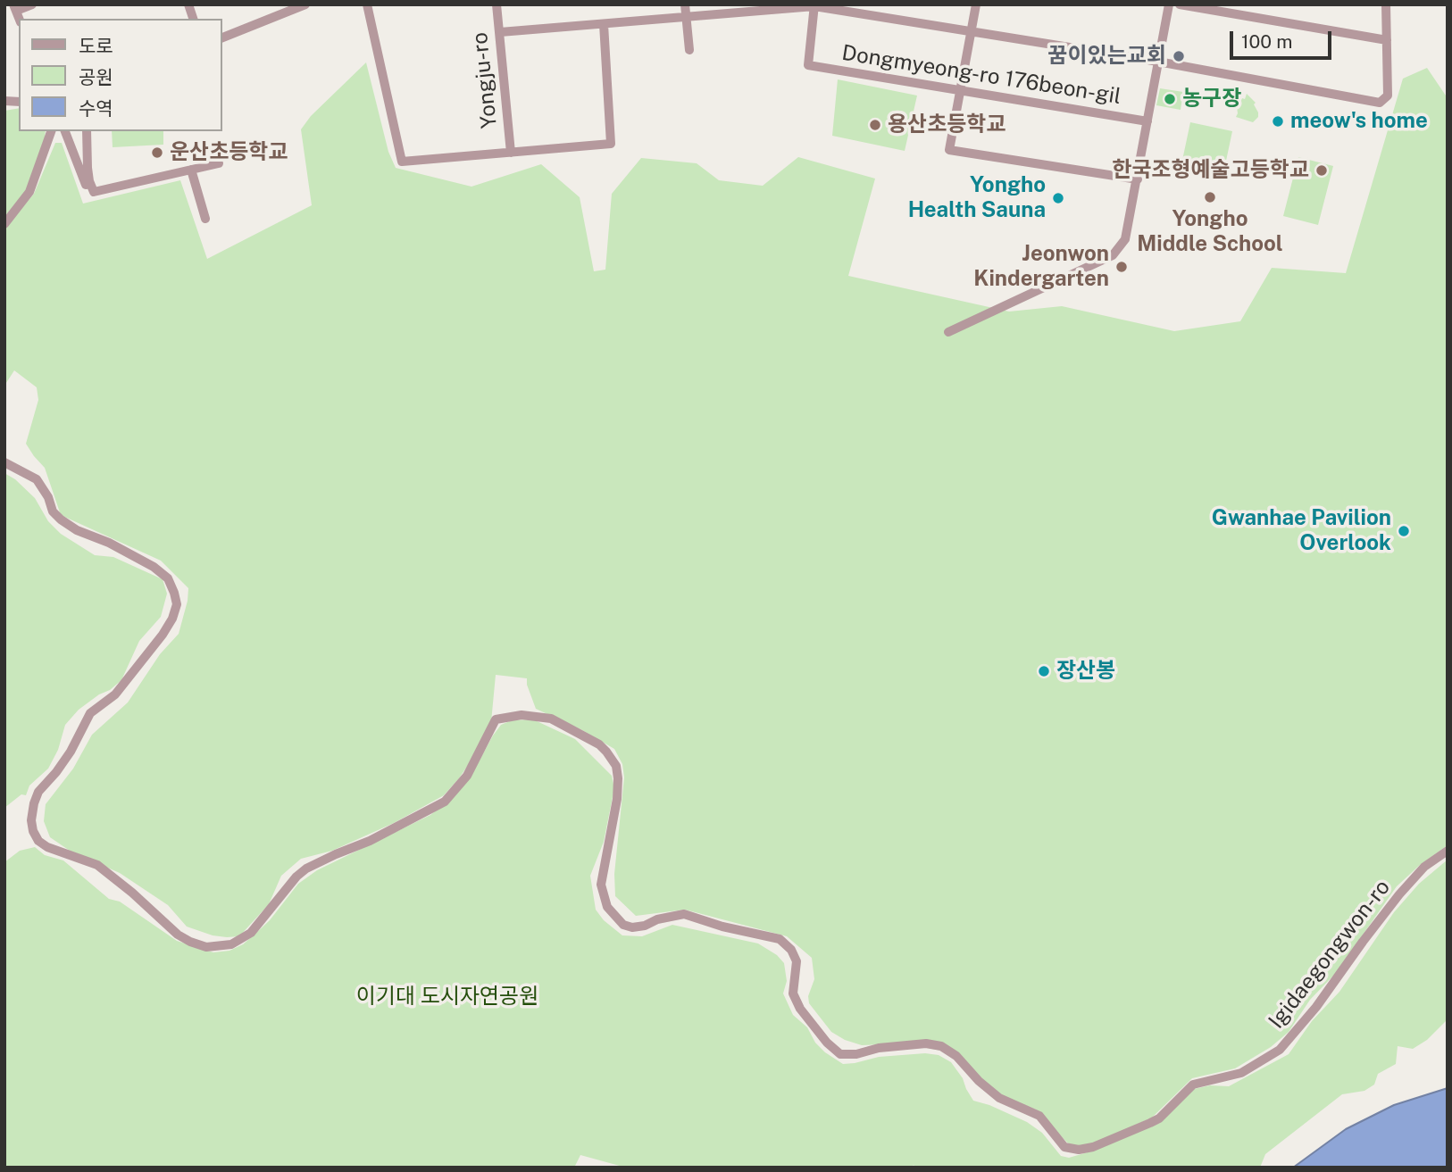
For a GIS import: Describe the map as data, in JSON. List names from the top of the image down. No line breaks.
{"streets":{"street":["Dongmyeong-ro 176beon-gil","Yongju-ro","Igidaegongwon-ro"]},"parks":["이기대 도시자연공원"],"places":["꿈이있는교회","농구장","meow's home","용산초등학교","운산초등학교","한국조형예술고등학교","Yongho Middle School","Yongho Health Sauna","Jeonwon Kindergarten","Gwanhae Pavilion Overlook","장산봉"],"legend":["도로","공원","수역"],"scale_bar":"100 m"}
